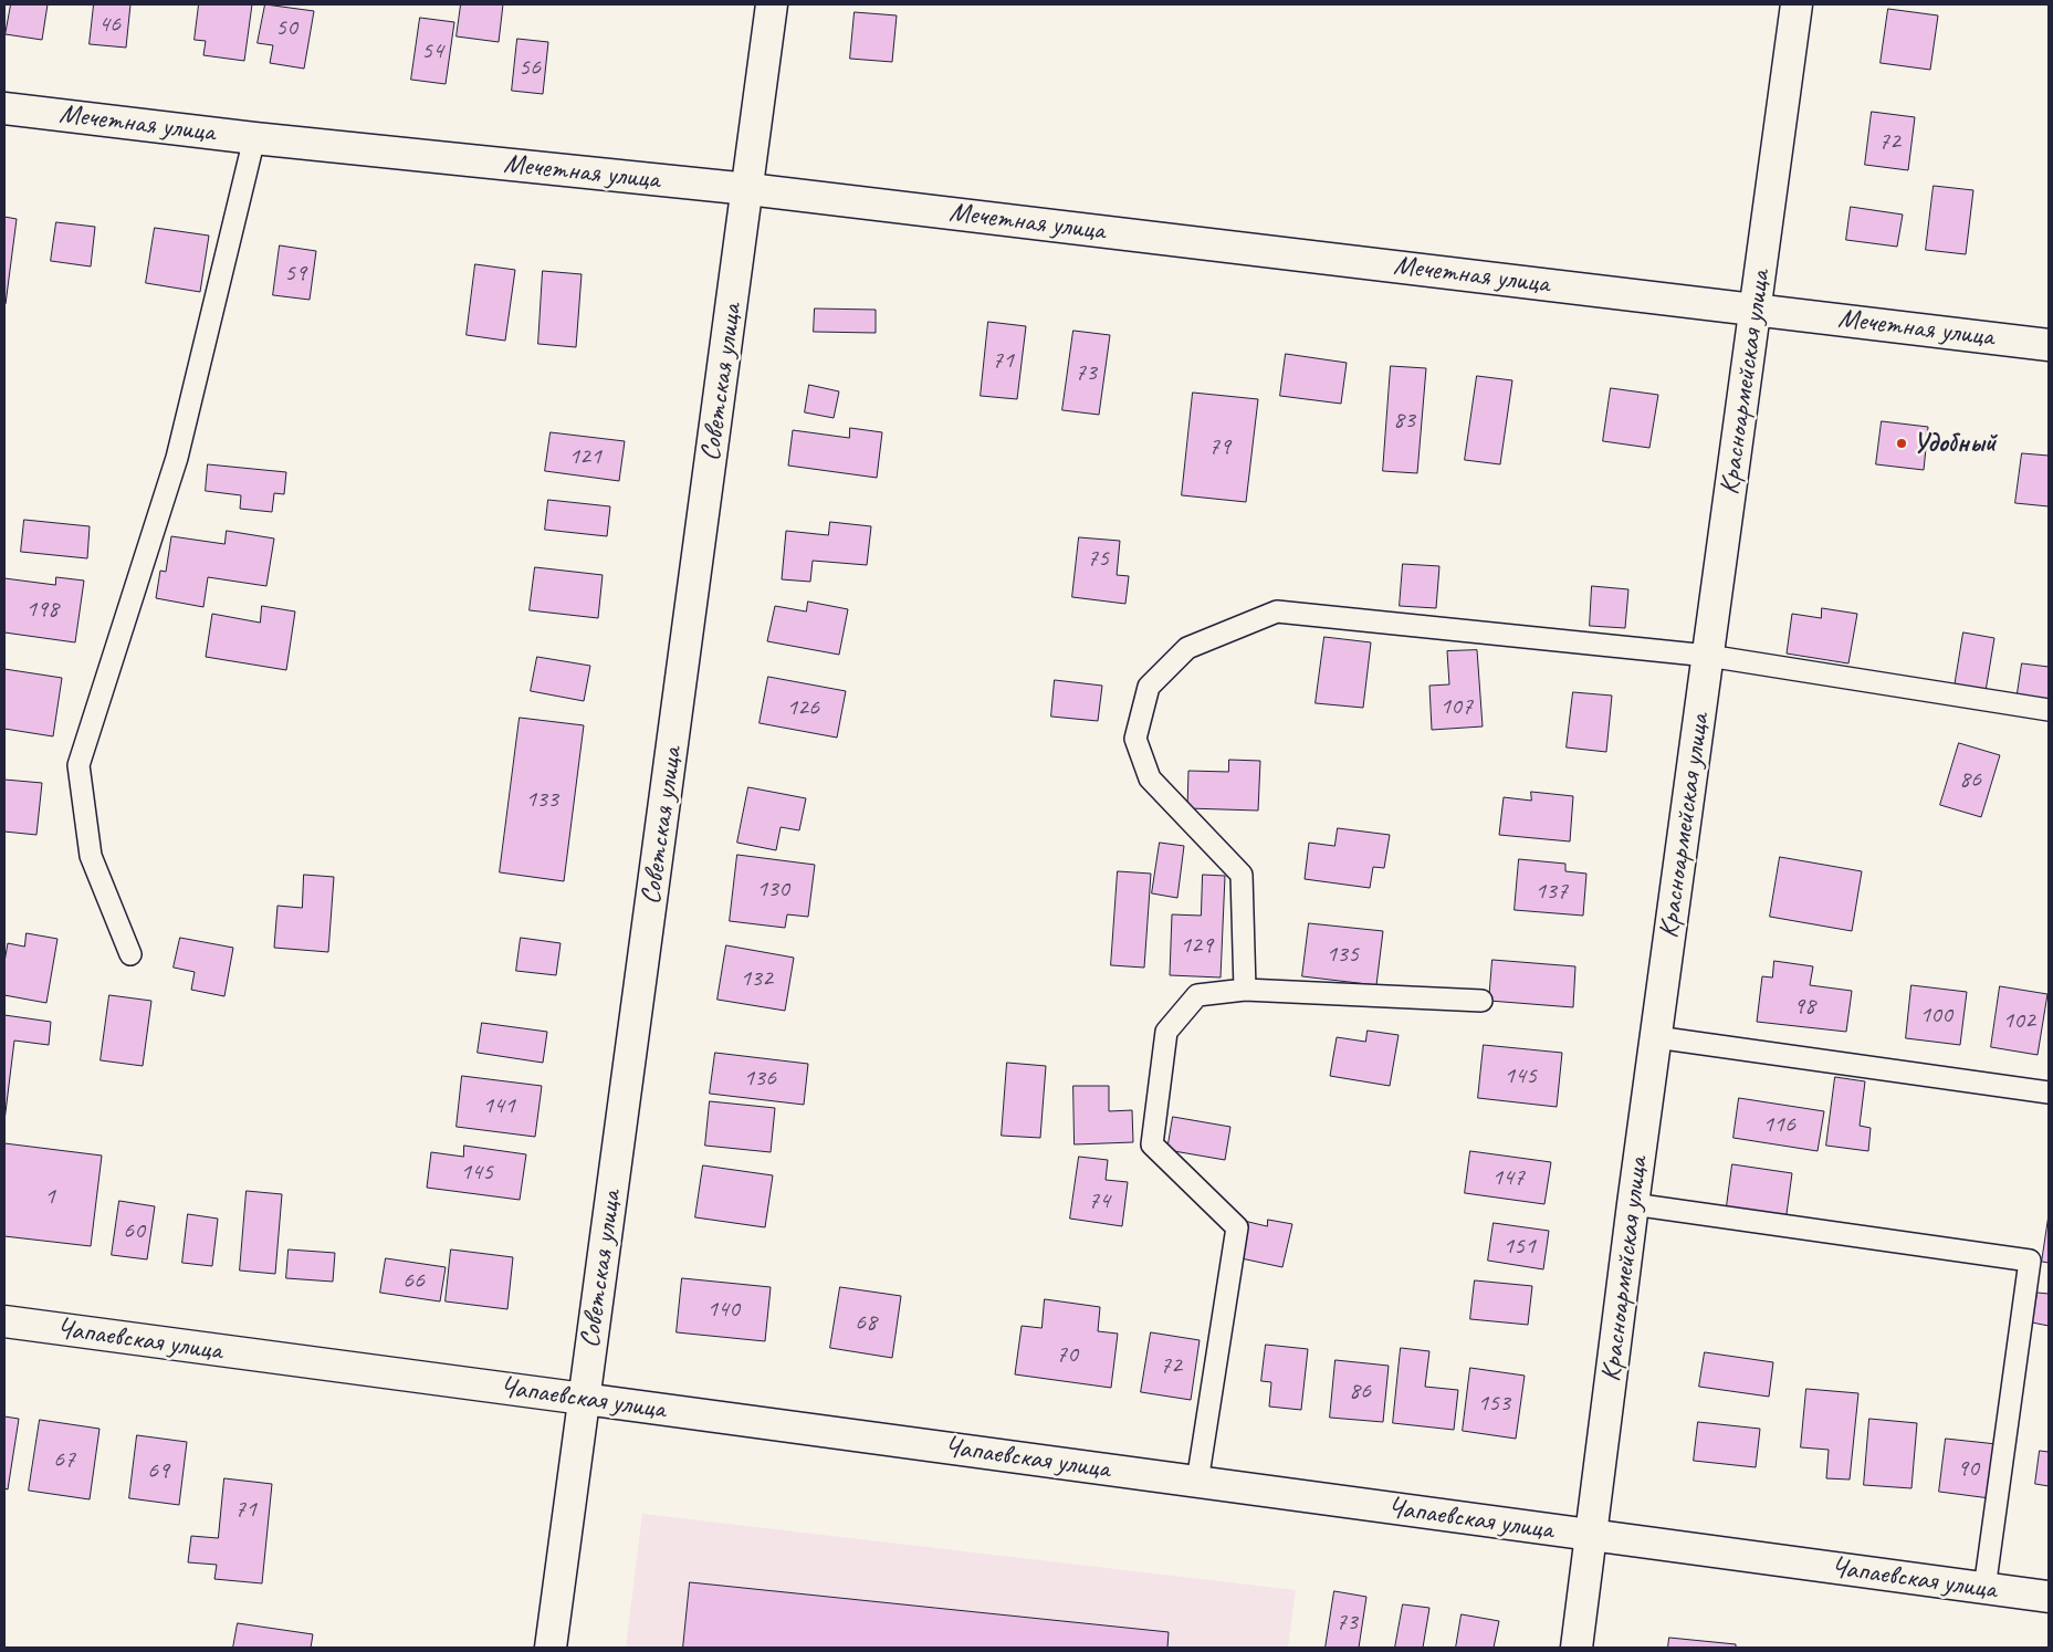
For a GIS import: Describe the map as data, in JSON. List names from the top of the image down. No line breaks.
{"streets":{"street":["Мечетная улица","Советская улица","Красноармейская улица","Чапаевская улица"]},"crossings":[["Мечетная улица","Советская улица"],["Мечетная улица","Красноармейская улица"],["Советская улица","Чапаевская улица"],["Красноармейская улица","Чапаевская улица"]],"places":["Удобный"],"house_numbers":["46","50","54","56","72","59","71","73","83","79","121","75","198","107","126","86","133","130","137","129","135","132","98","100","102","145","136","141","116","145","147","1","74","60","151","66","140","68","70","72","86","153","67","90","69","71","73"]}
